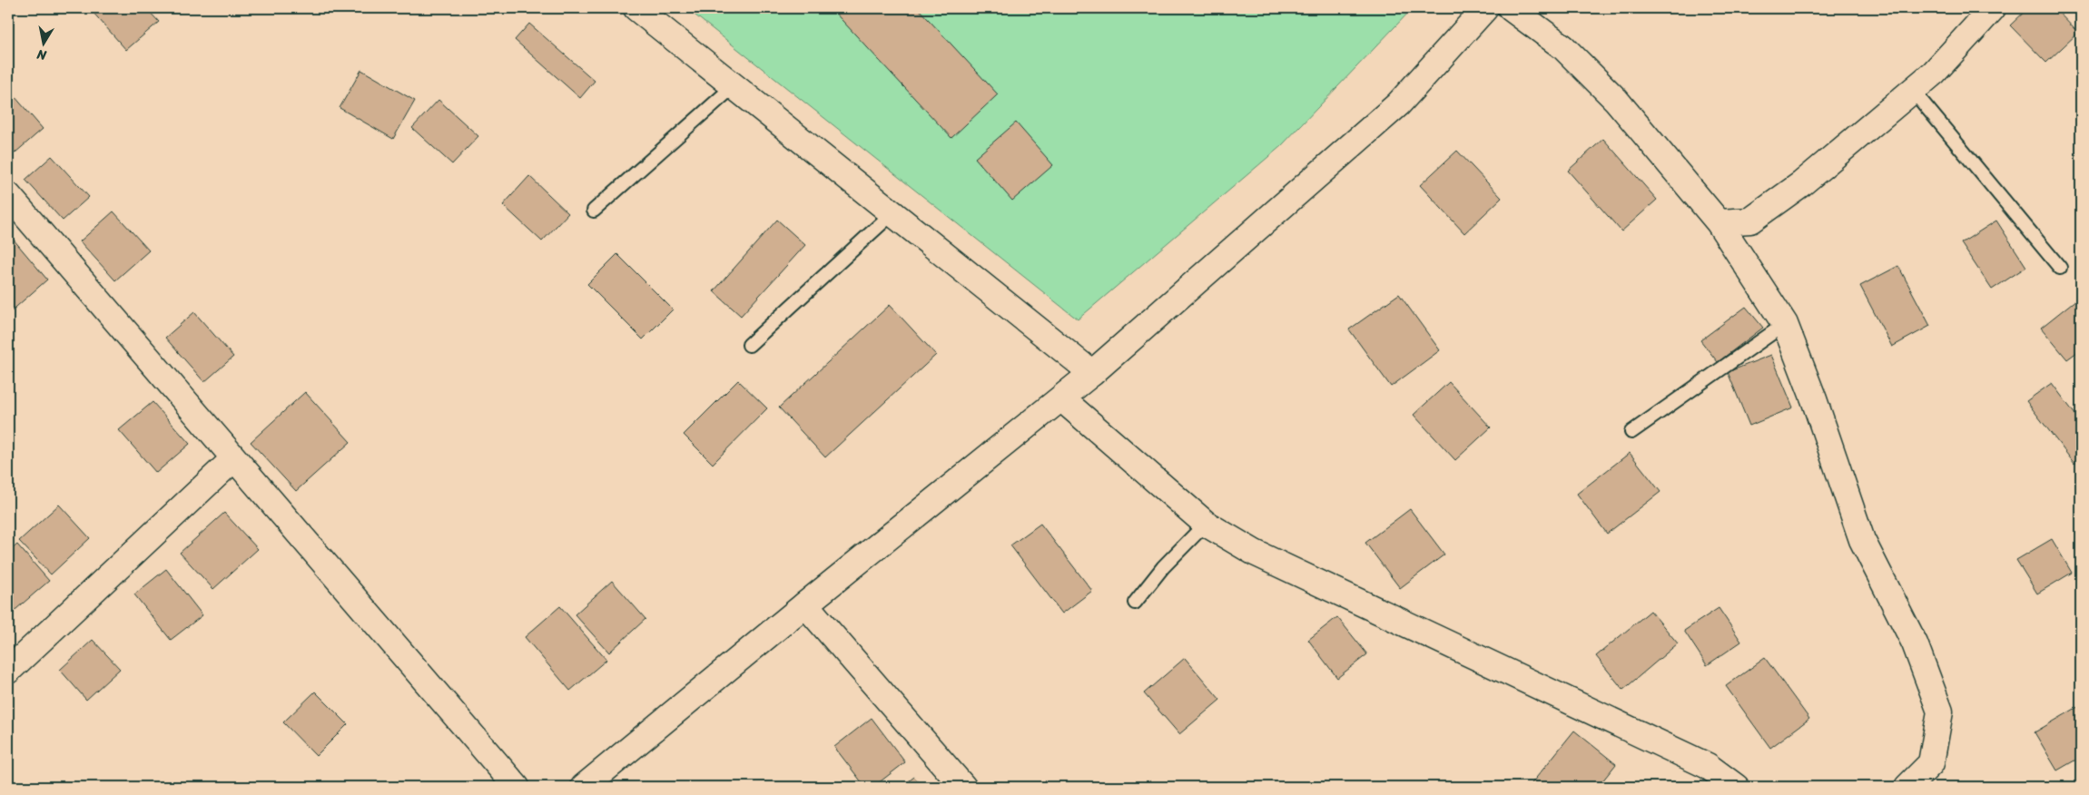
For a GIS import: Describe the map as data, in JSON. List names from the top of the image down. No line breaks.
{"north":"bottom"}
